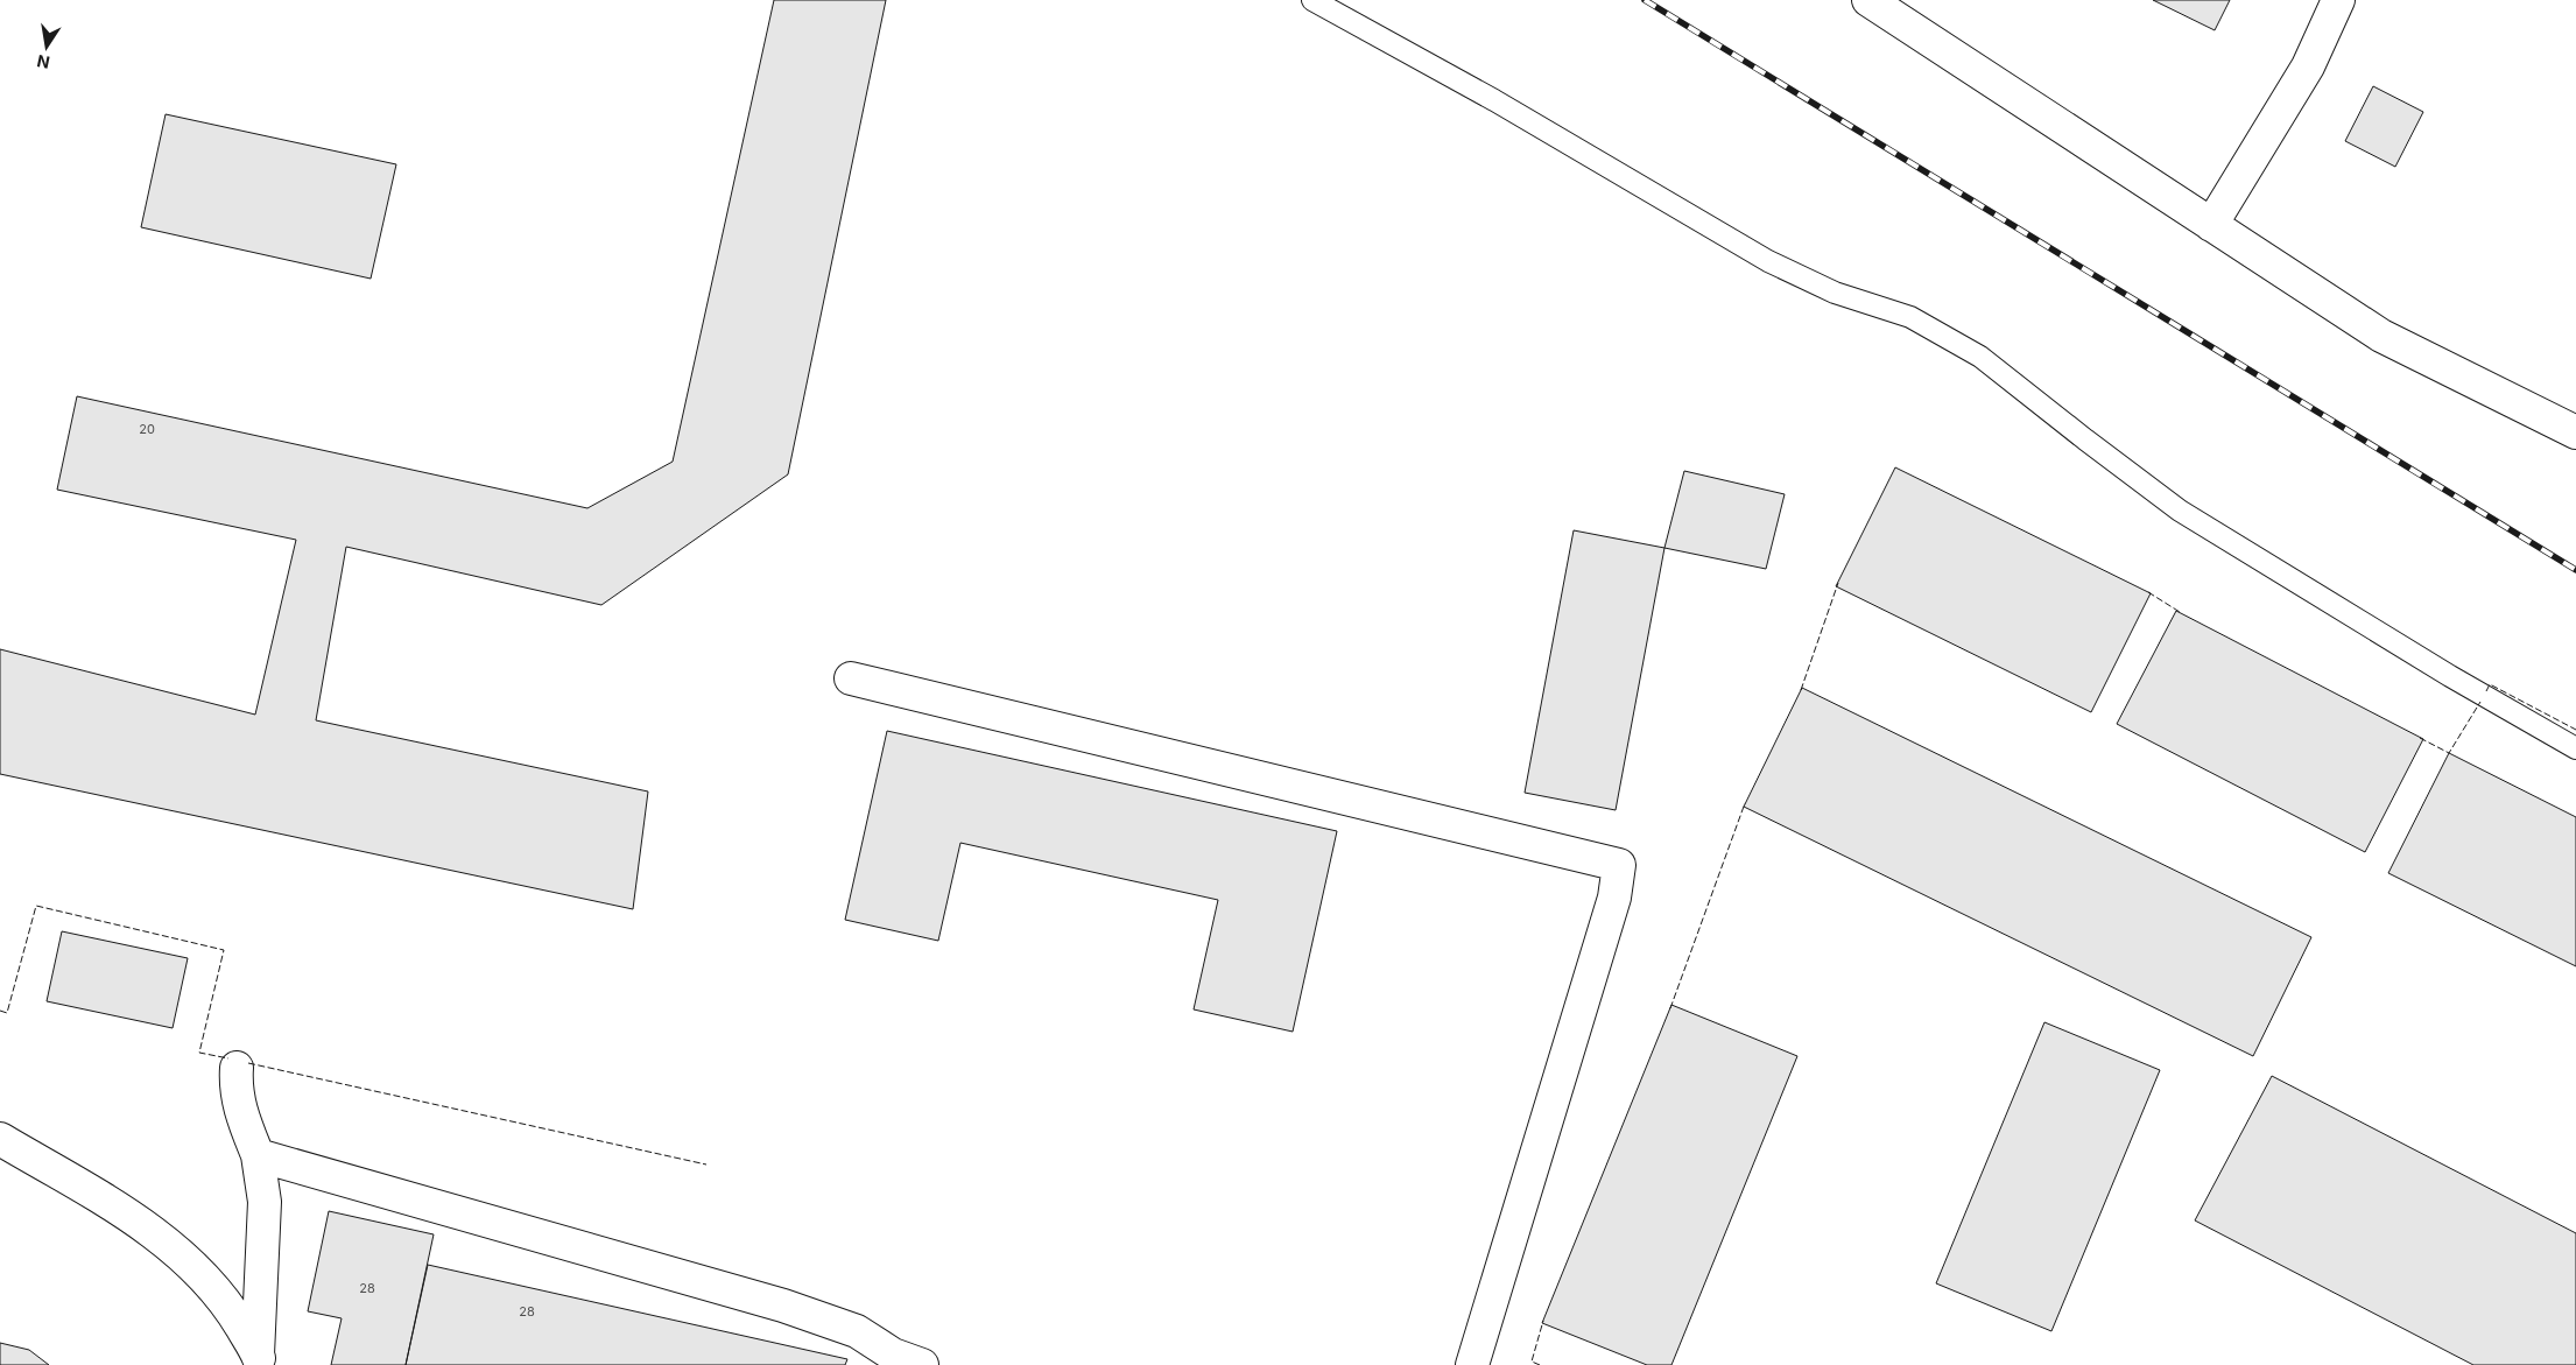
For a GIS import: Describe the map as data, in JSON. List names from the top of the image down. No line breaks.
{"house_numbers":["20","28","28"],"north":"bottom"}
